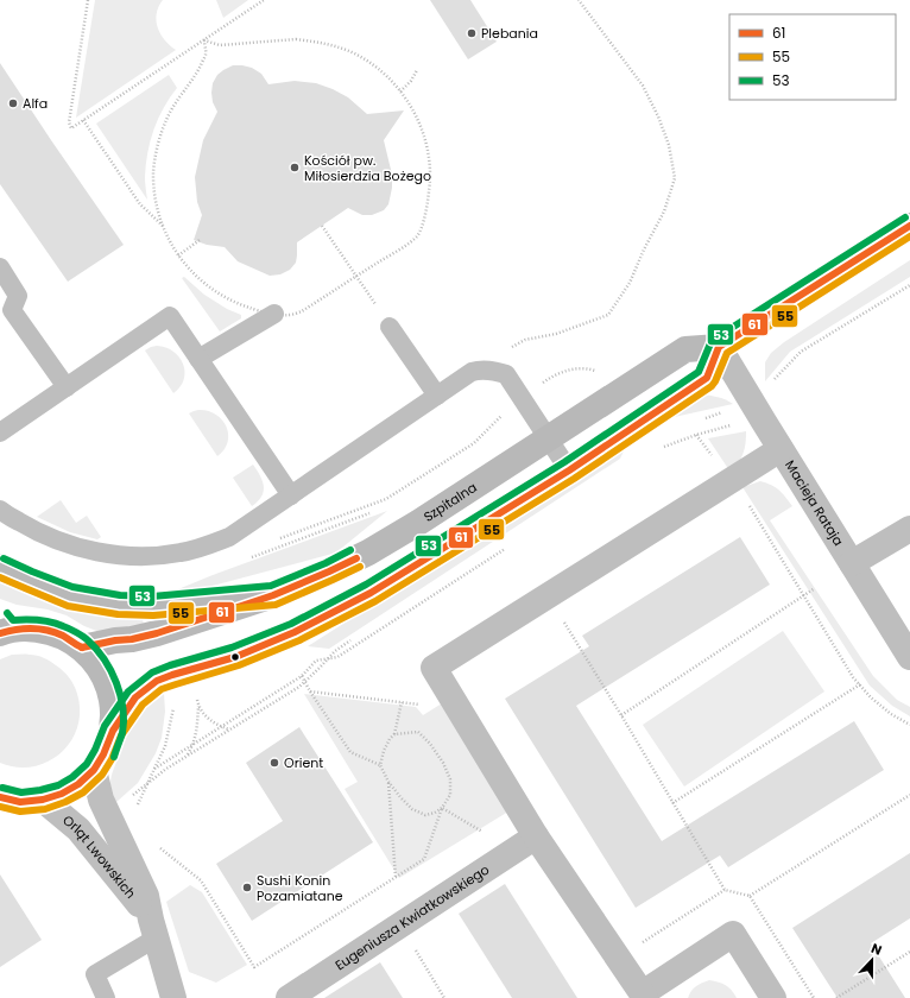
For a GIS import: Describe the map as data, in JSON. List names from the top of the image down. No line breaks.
{"streets":{"street":["Szpitalna","Macieja Rataja","Orląt Lwowskich","Eugeniusza Kwiatkowskiego"]},"crossings":[["Szpitalna","Macieja Rataja"]],"places":["Plebania","Alfa","Kościół pw. Miłosierdzia Bożego","Orient","Sushi Konin Pozamiatane"],"lines":["transit line 53","transit line 61","transit line 55"],"legend":["61","55","53"],"north":"top"}
